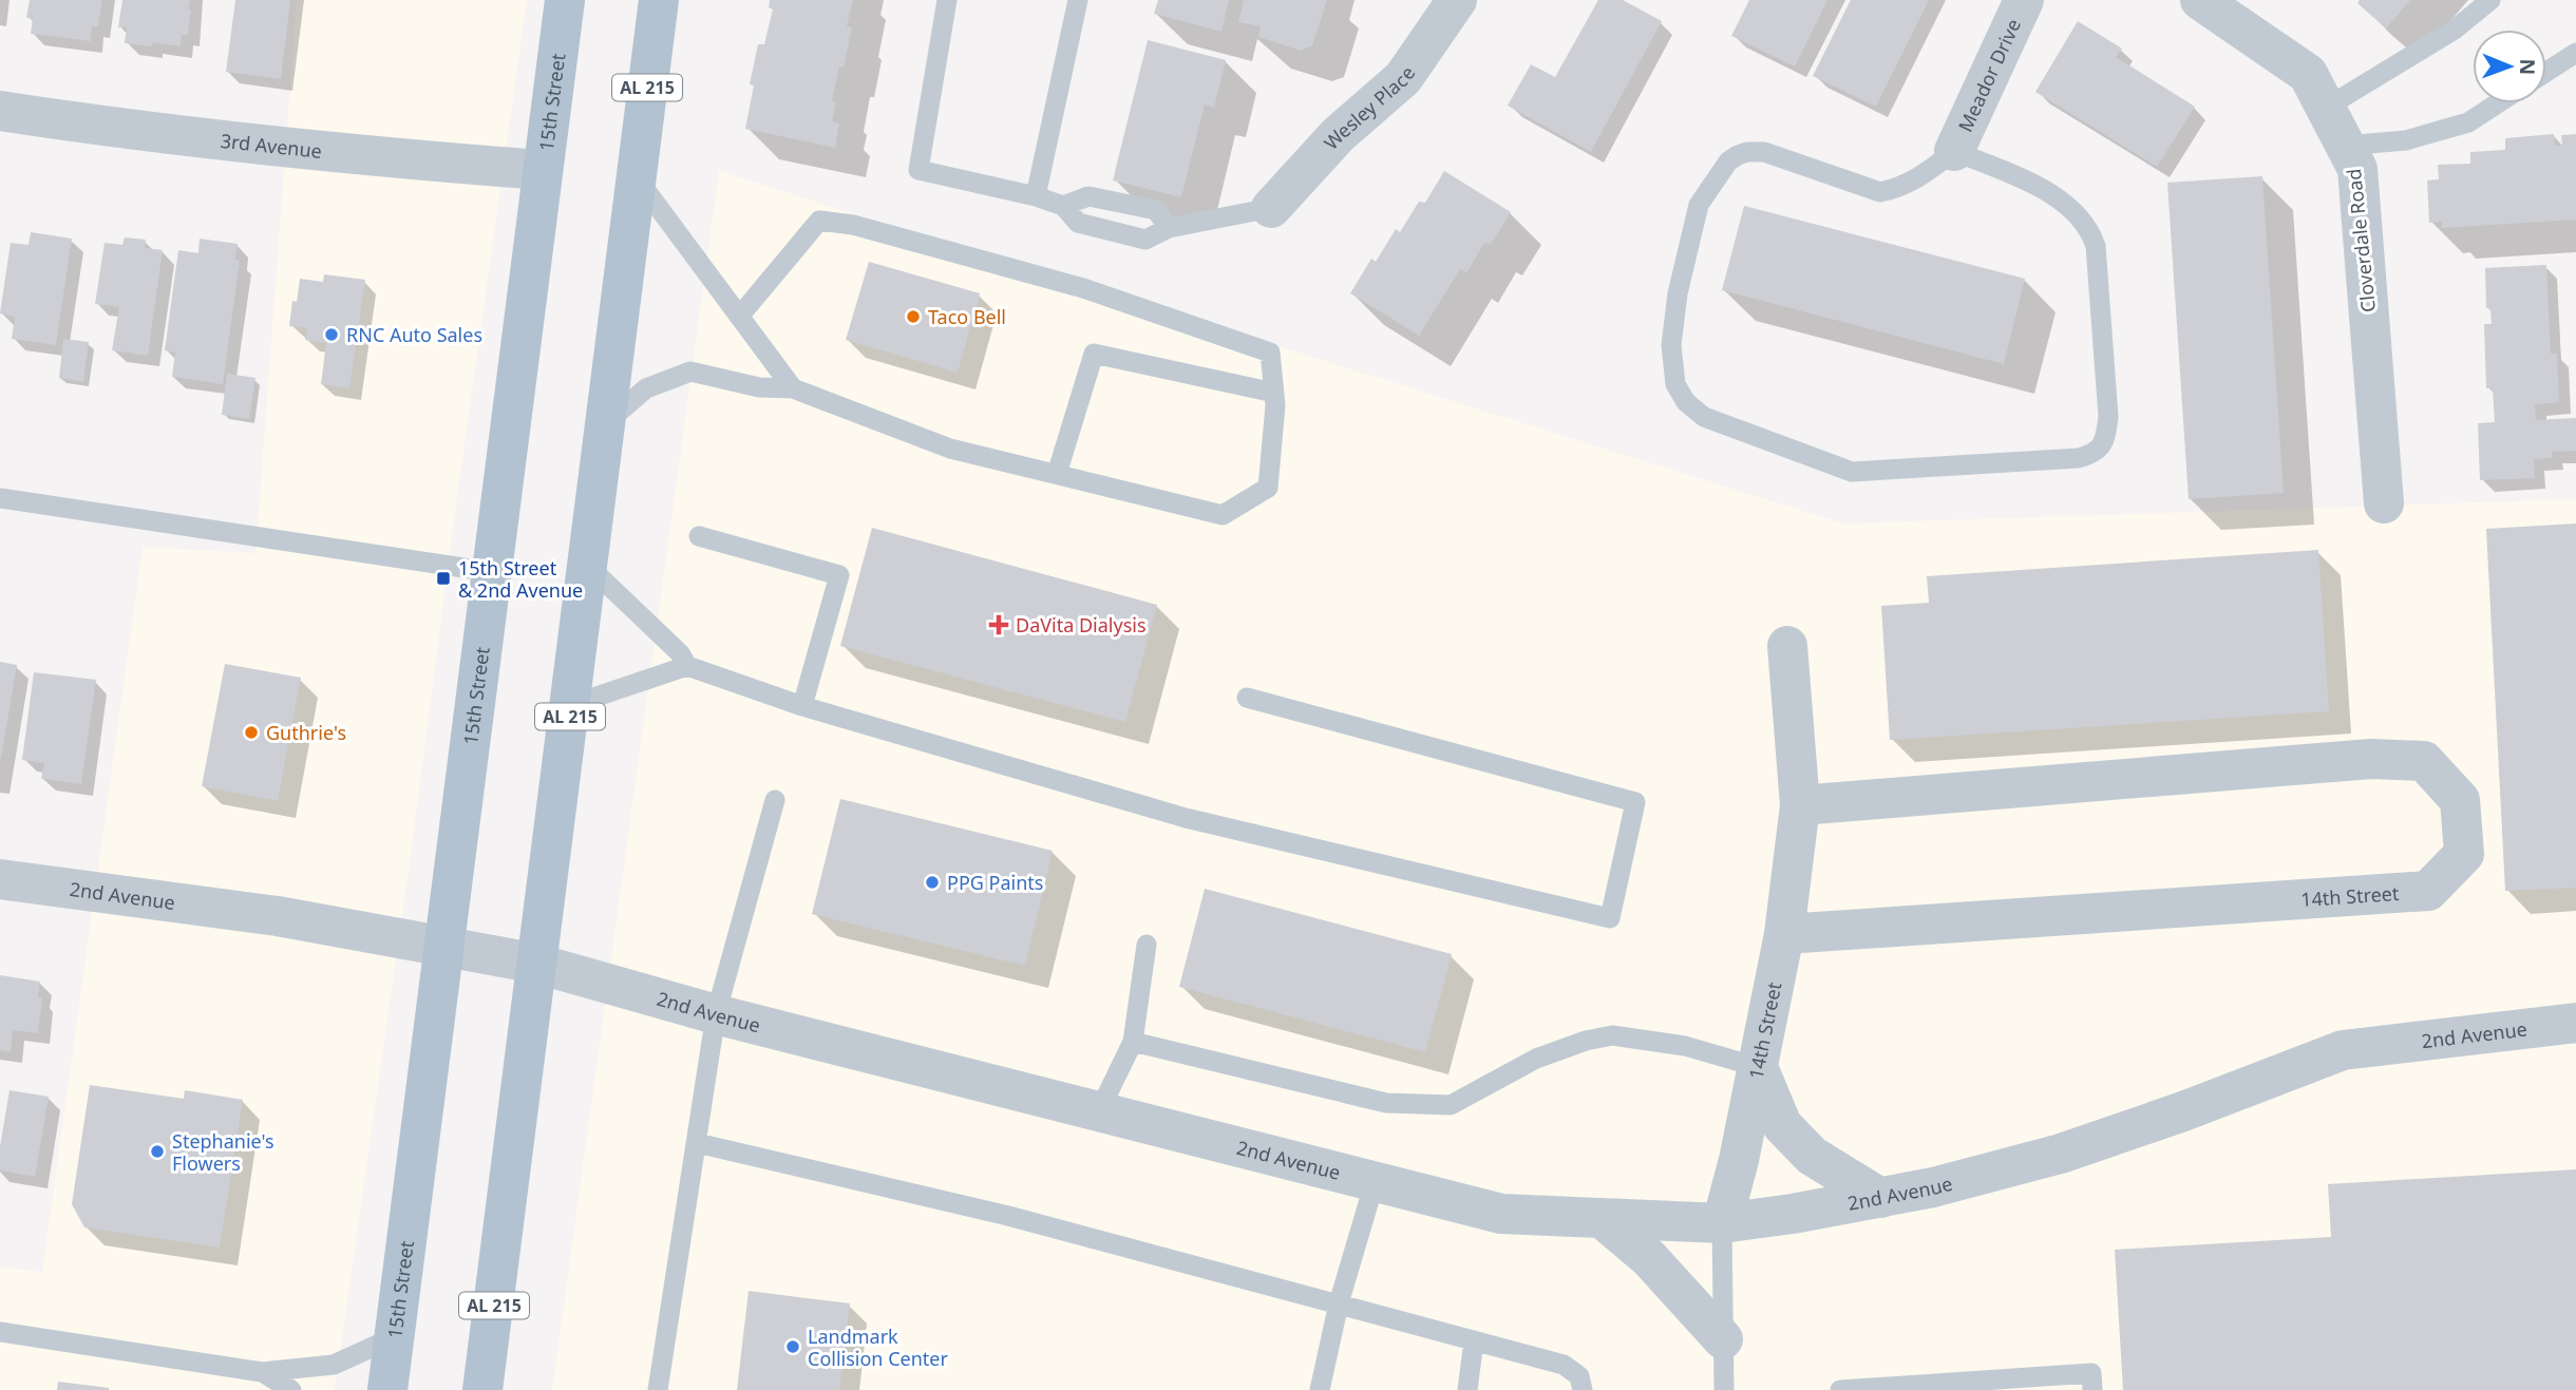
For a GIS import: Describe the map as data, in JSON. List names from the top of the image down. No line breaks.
{"streets":{"main road":["AL 215","15th Street"],"street":["Meador Drive","Wesley Place","3rd Avenue","Cloverdale Road","2nd Avenue","14th Street"]},"crossings":[["AL 215","2nd Avenue"],["15th Street","3rd Avenue"],["15th Street","2nd Avenue"],["2nd Avenue","14th Street"]],"places":{"other":["Taco Bell","RNC Auto Sales","Guthrie's","PPG Paints","Stephanie's Flowers","Landmark Collision Center"],"transit":["15th Street & 2nd Avenue"],"health":["DaVita Dialysis"]},"north":"right"}
